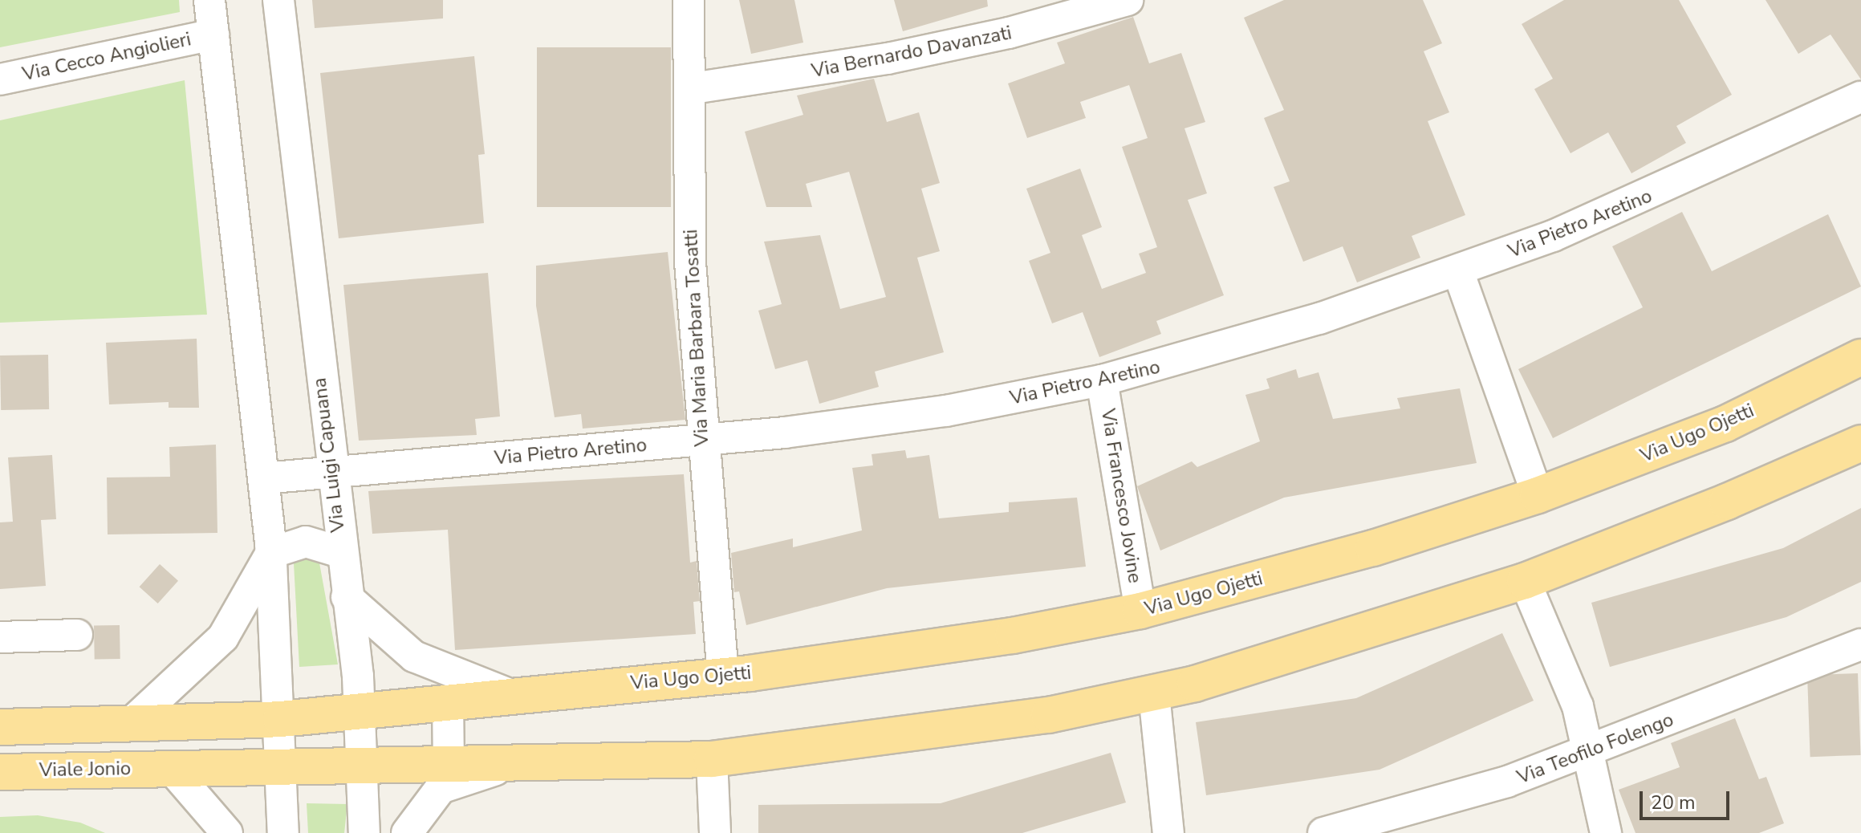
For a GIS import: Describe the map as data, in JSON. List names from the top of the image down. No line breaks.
{"streets":{"main road":["Via Ugo Ojetti","Viale Jonio"],"street":["Via Bernardo Davanzati","Via Cecco Angiolieri","Via Pietro Aretino","Via Maria Barbara Tosatti","Via Luigi Capuana","Via Francesco Jovine","Via Teofilo Folengo"]},"crossings":[["Via Bernardo Davanzati","Via Maria Barbara Tosatti"],["Via Pietro Aretino","Via Maria Barbara Tosatti"],["Via Pietro Aretino","Via Luigi Capuana"],["Via Pietro Aretino","Via Francesco Jovine"],["Via Maria Barbara Tosatti","Via Ugo Ojetti"],["Via Ugo Ojetti","Via Francesco Jovine"]],"scale_bar":"20 m"}
